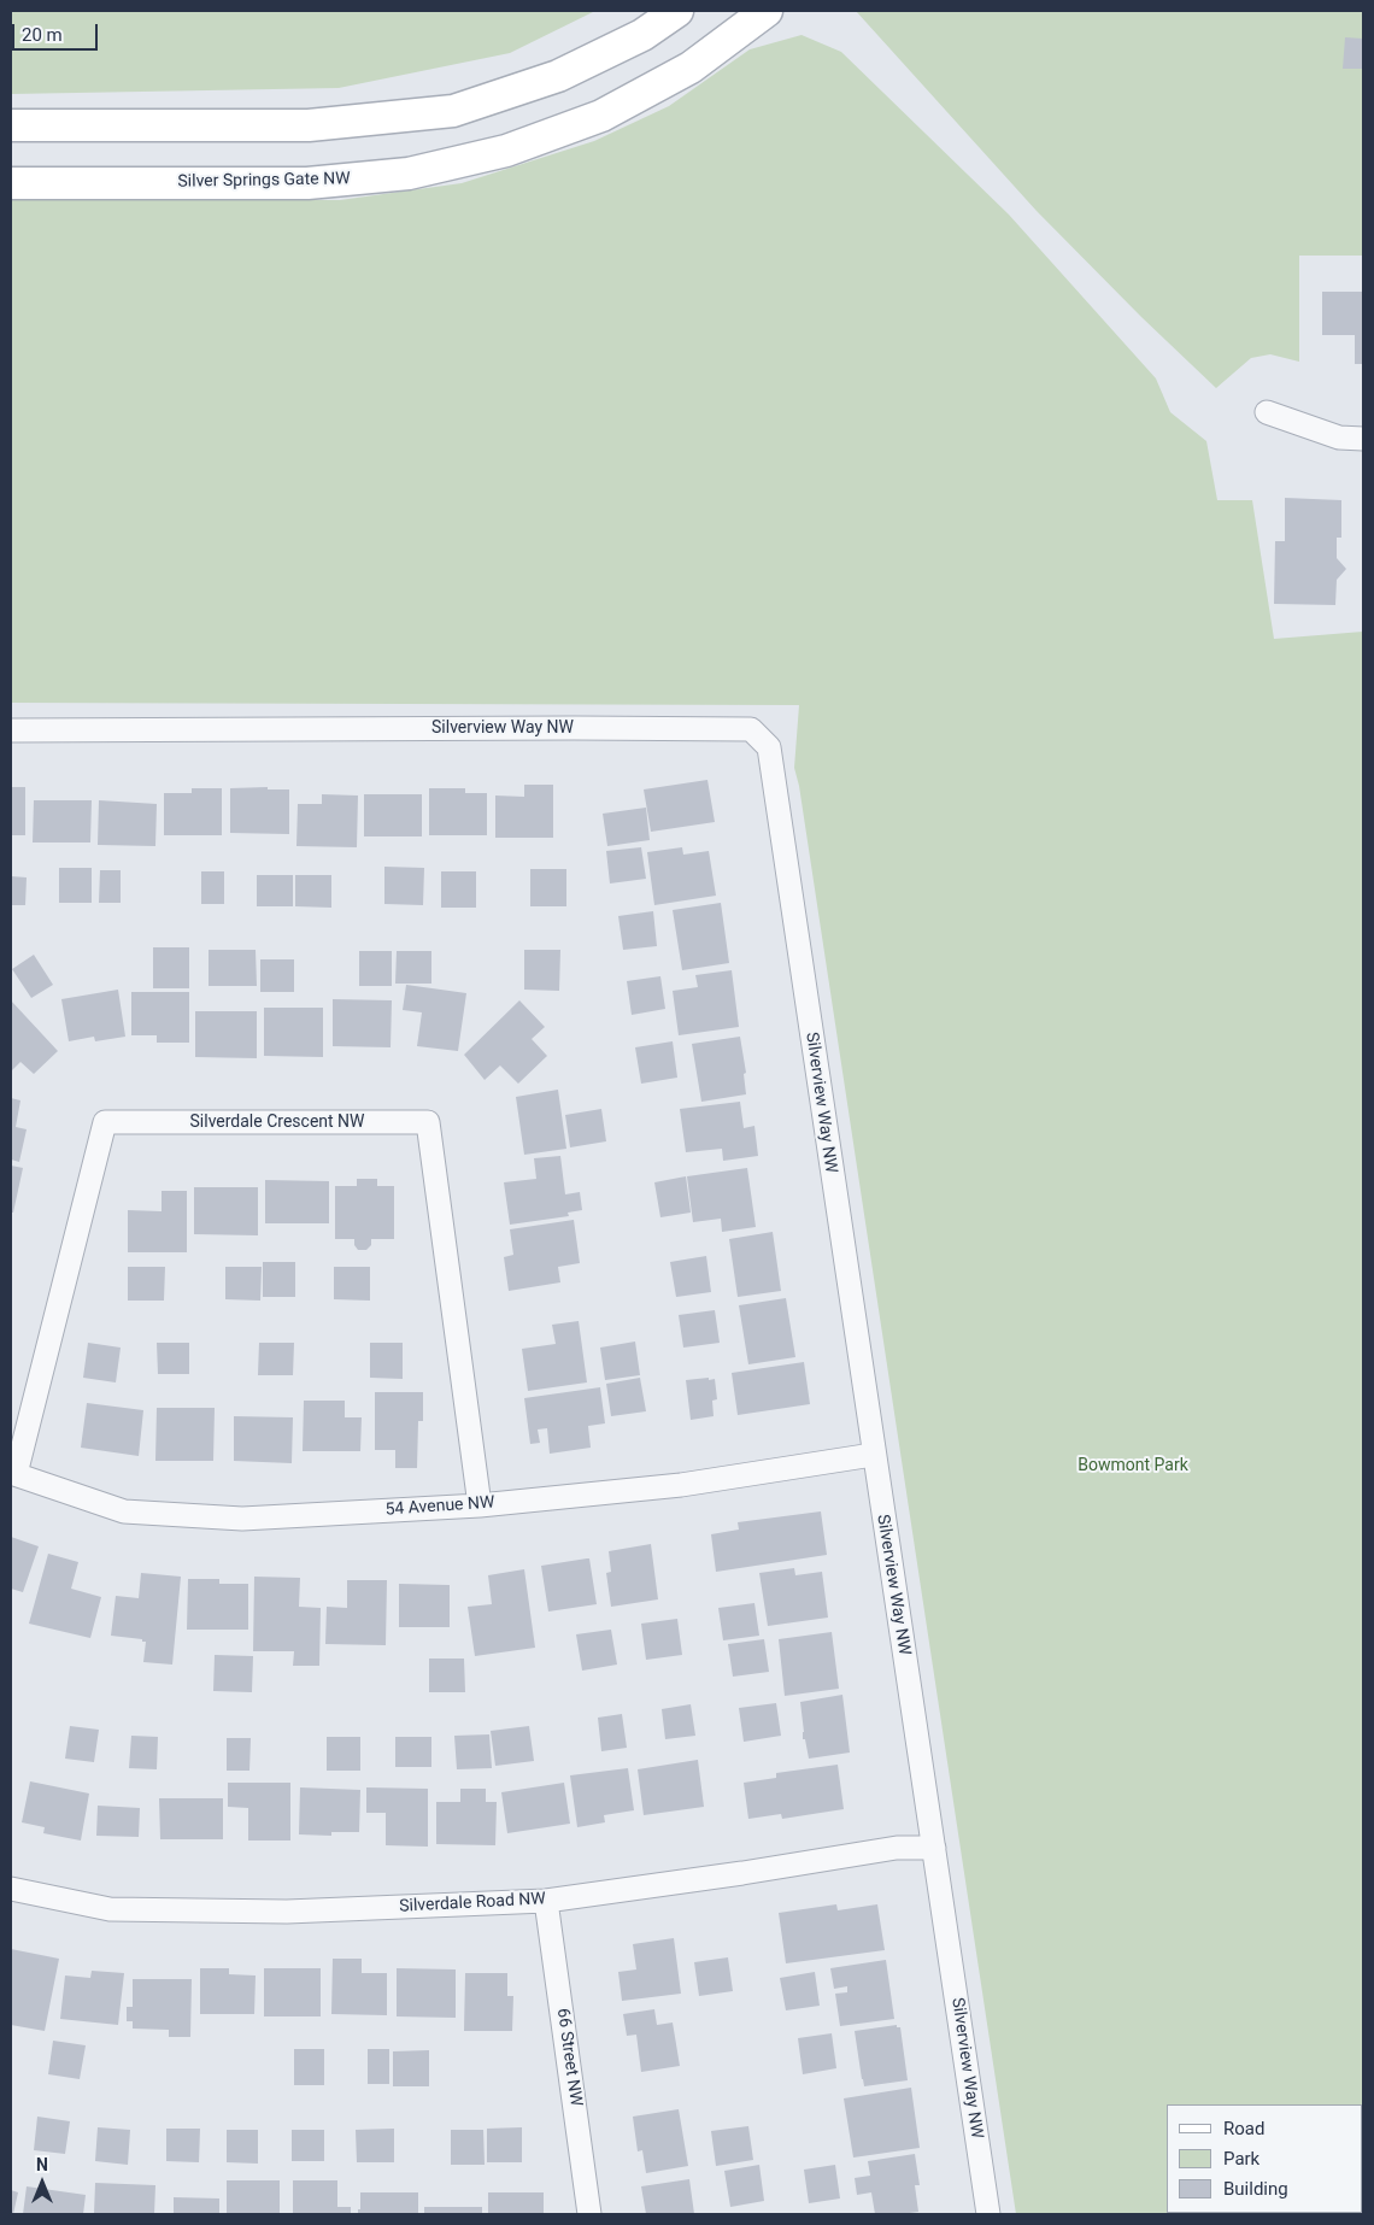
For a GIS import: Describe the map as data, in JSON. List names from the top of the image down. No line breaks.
{"streets":{"street":["Silver Springs Gate NW","Silverview Way NW","Silverdale Crescent NW","54 Avenue NW","Silverdale Road NW","66 Street NW"]},"crossings":[["Silverview Way NW","54 Avenue NW"],["Silverview Way NW","Silverdale Road NW"],["Silverdale Crescent NW","54 Avenue NW"],["Silverdale Road NW","66 Street NW"]],"parks":["Bowmont Park"],"legend":["Road","Park","Building"],"scale_bar":"20 m","north":"top"}
